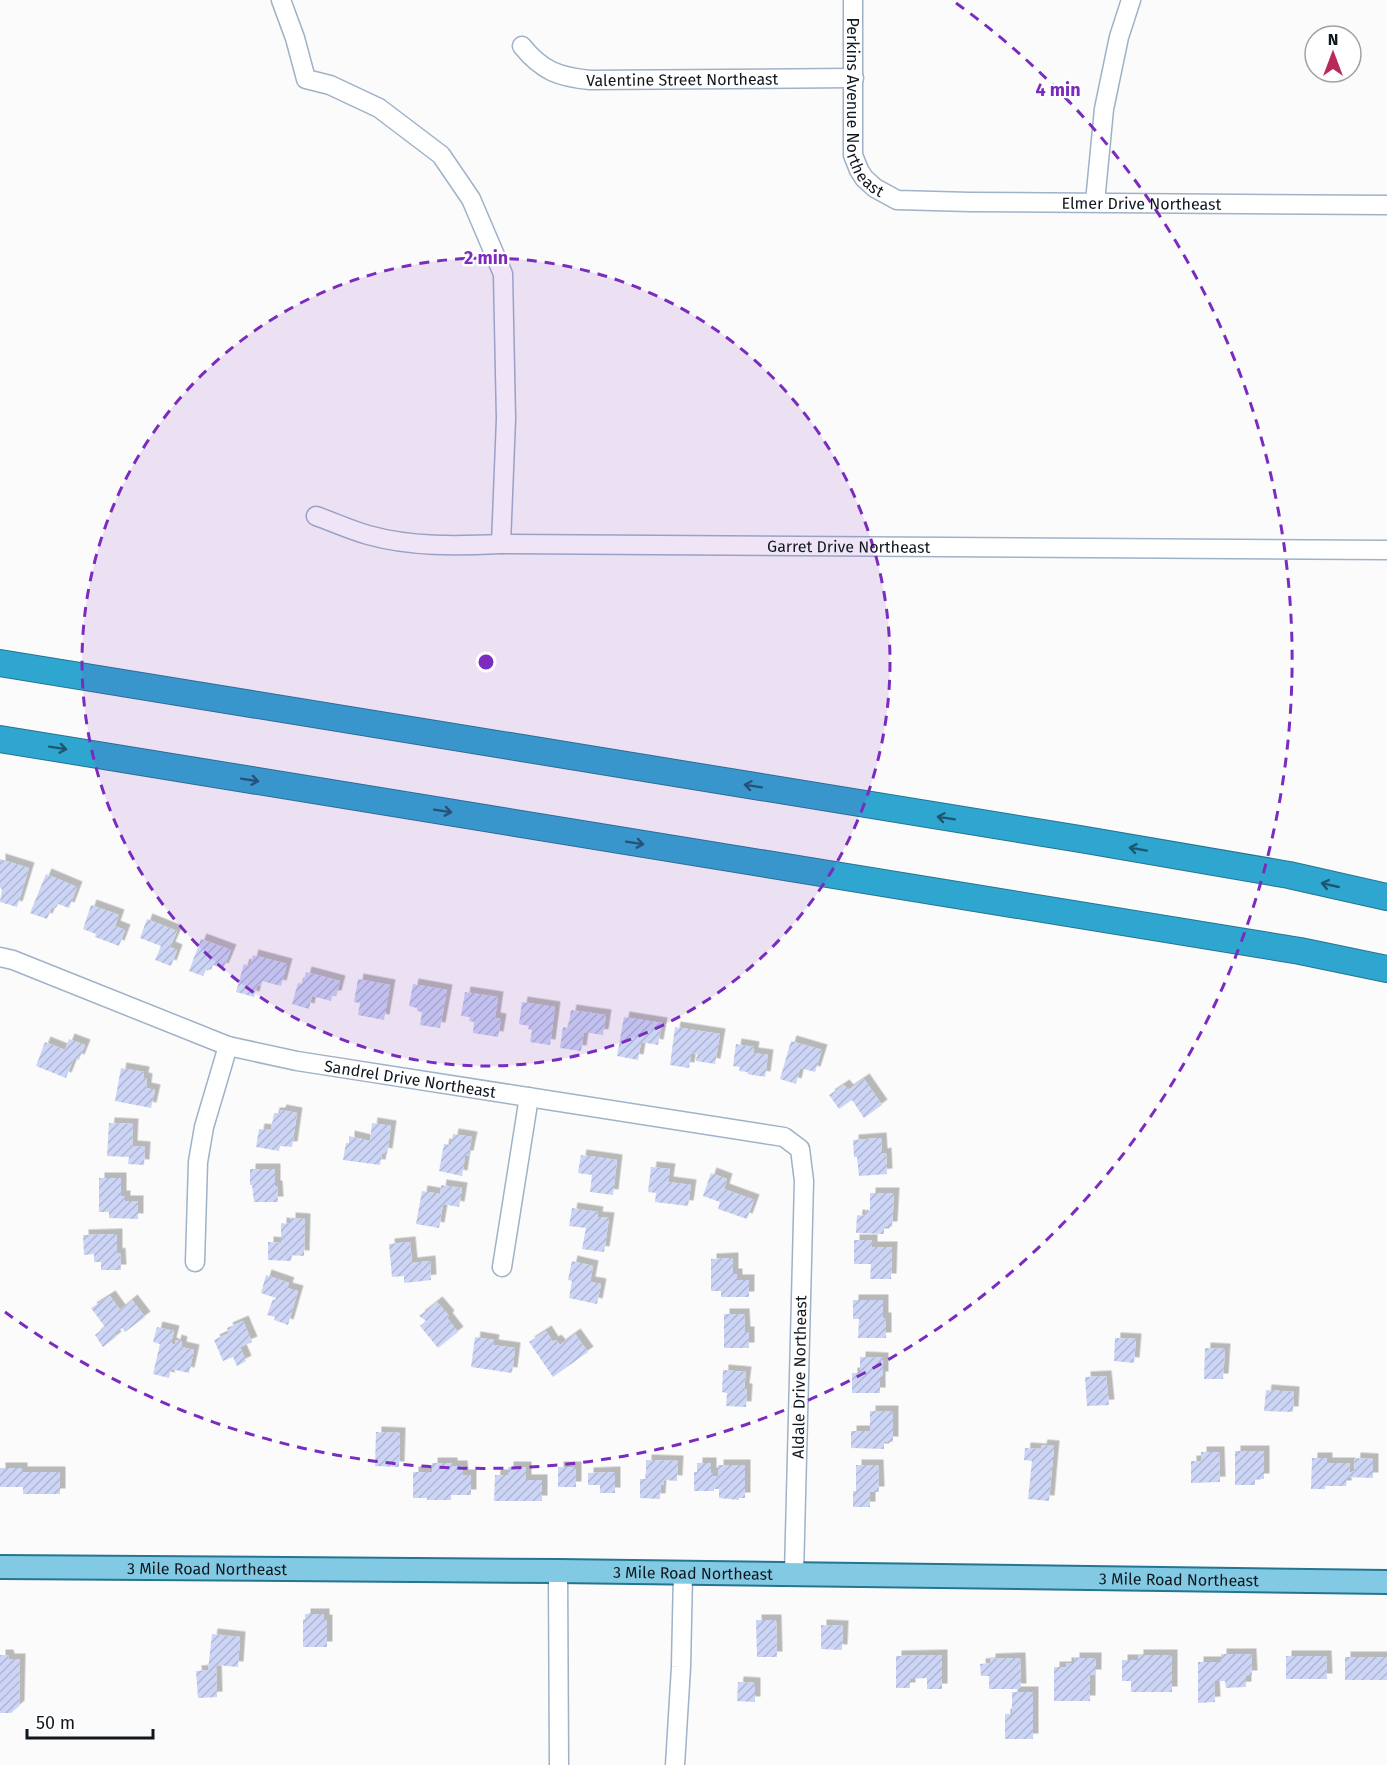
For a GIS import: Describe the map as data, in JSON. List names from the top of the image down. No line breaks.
{"streets":{"main road":["3 Mile Road Northeast"],"street":["Valentine Street Northeast","Perkins Avenue Northeast","Elmer Drive Northeast","Garret Drive Northeast","Sandrel Drive Northeast","Aldale Drive Northeast"]},"crossings":[["Valentine Street Northeast","Perkins Avenue Northeast"],["Perkins Avenue Northeast","Elmer Drive Northeast"],["Sandrel Drive Northeast","Aldale Drive Northeast"],["Aldale Drive Northeast","3 Mile Road Northeast"]],"scale_bar":"50 m","north":"top","rings":["4 min","2 min"]}
